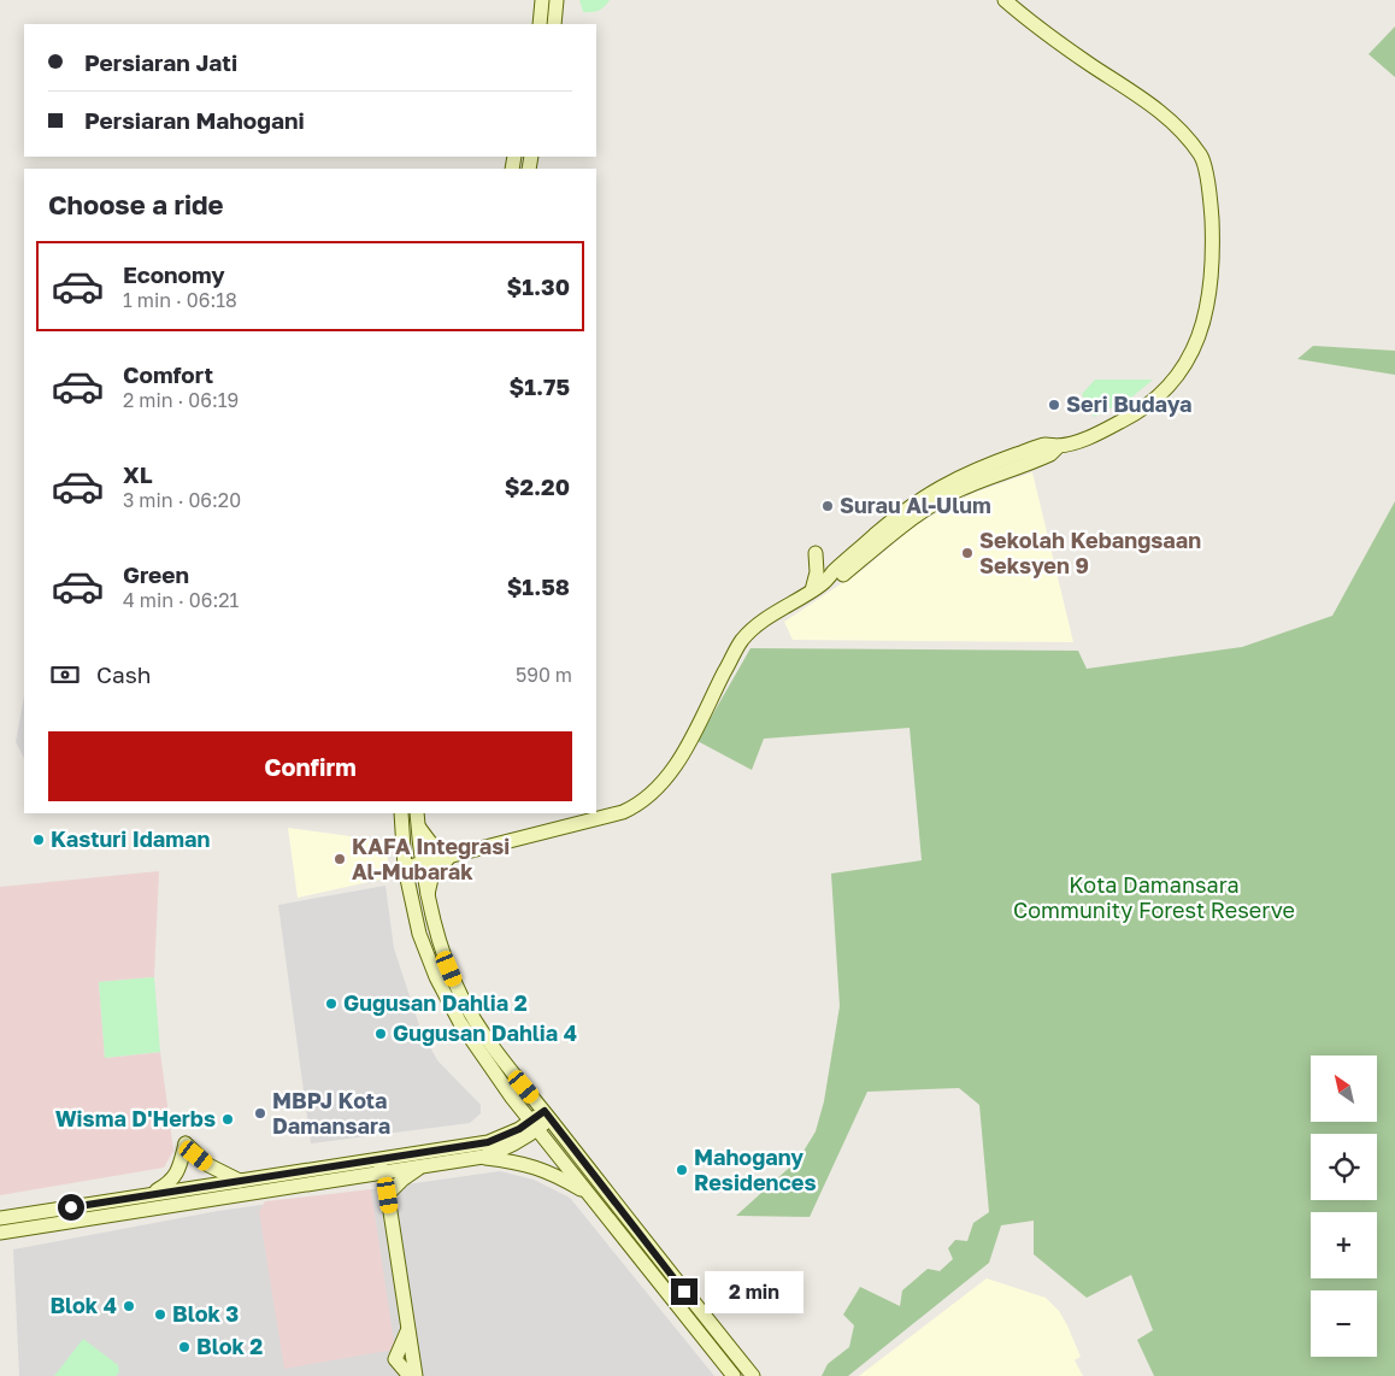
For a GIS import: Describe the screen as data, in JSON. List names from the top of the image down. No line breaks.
{"parks":["Kota Damansara Community Forest Reserve"],"places":["Seri Budaya","Surau Al-Ulum","Sekolah Kebangsaan Seksyen 9","Kasturi Idaman","KAFA Integrasi Al-Mubarak","Gugusan Dahlia 2","Gugusan Dahlia 4","MBPJ Kota Damansara","Wisma D'Herbs","Mahogany Residences","Blok 4","Blok 3","Blok 2"],"north":"top left","page":{"banner":["Persiaran Jati","Persiaran Mahogani"],"heading":"Choose a ride","list":[{"name":"Economy","note":"1 min · 06:18","value":"$1.30"},{"name":"Comfort","note":"2 min · 06:19","value":"$1.75"},{"name":"XL","note":"3 min · 06:20","value":"$2.20"},{"name":"Green","note":"4 min · 06:21","value":"$1.58"}],"pay":["Cash","590 m"],"buttons":"Confirm","map_buttons":["+","−"],"bubble":"2 min"}}
